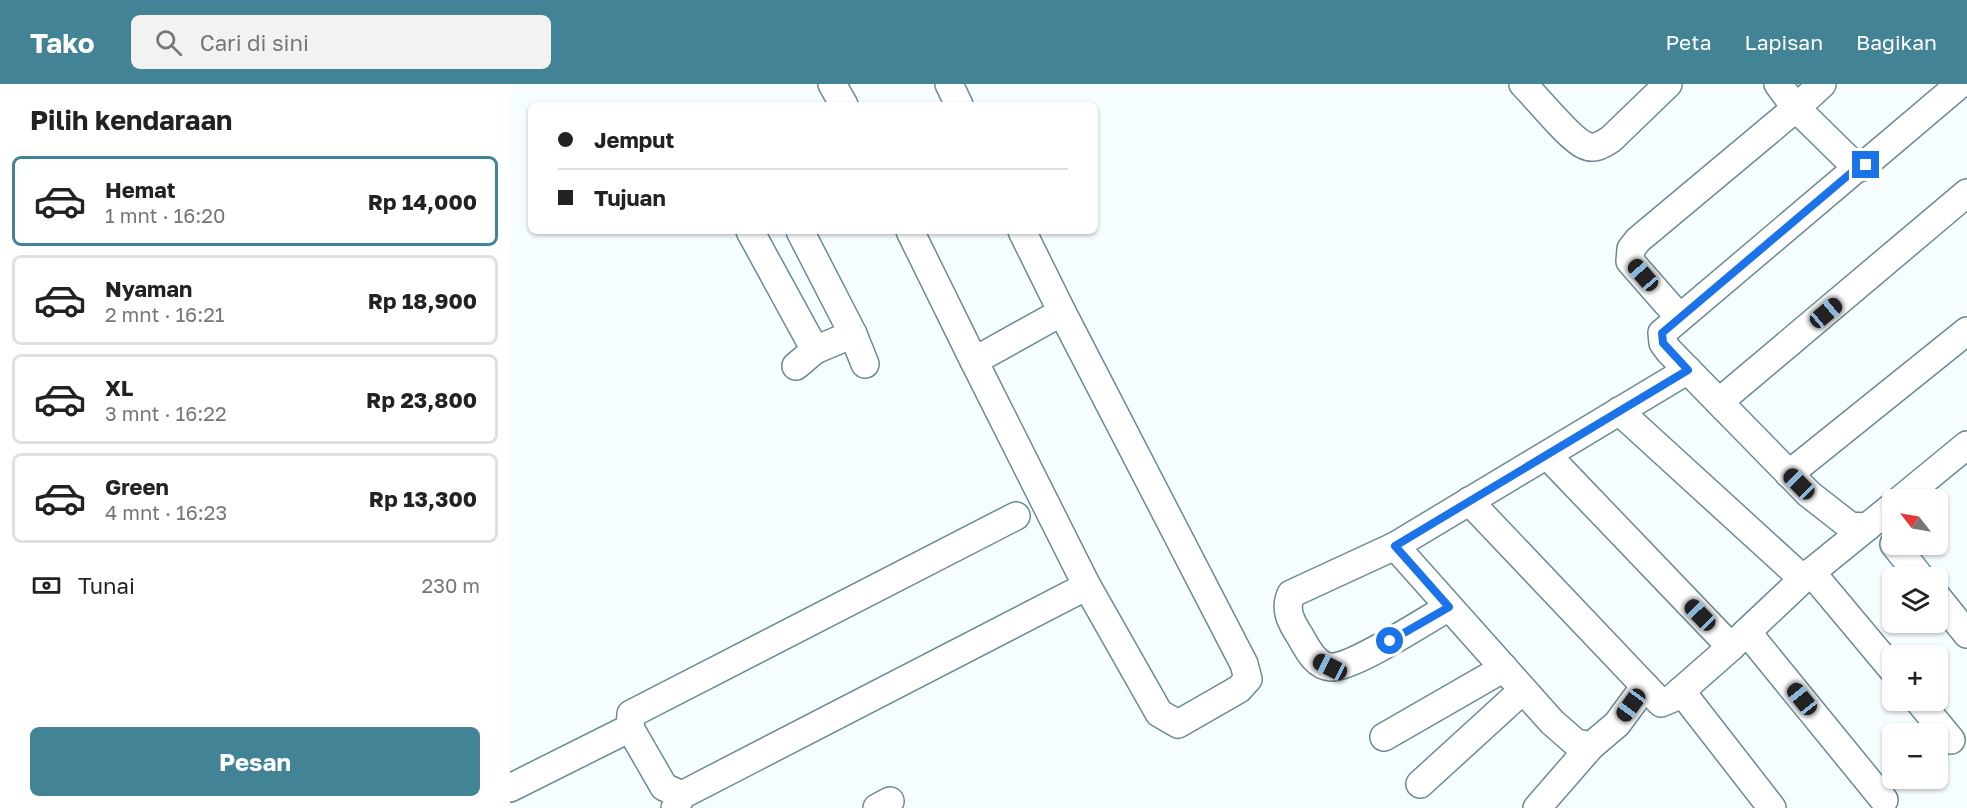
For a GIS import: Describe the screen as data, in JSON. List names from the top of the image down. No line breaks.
{"north":"top left","page":{"header":"Tako","search":"Cari di sini","nav":["Peta","Lapisan","Bagikan"],"heading":"Pilih kendaraan","banner":["Jemput","Tujuan"],"list":[{"name":"Hemat","note":"1 mnt · 16:20","value":"Rp 14,000"},{"name":"Nyaman","note":"2 mnt · 16:21","value":"Rp 18,900"},{"name":"XL","note":"3 mnt · 16:22","value":"Rp 23,800"},{"name":"Green","note":"4 mnt · 16:23","value":"Rp 13,300"}],"map_buttons":["+","−"],"pay":["Tunai","230 m"],"buttons":"Pesan"}}
